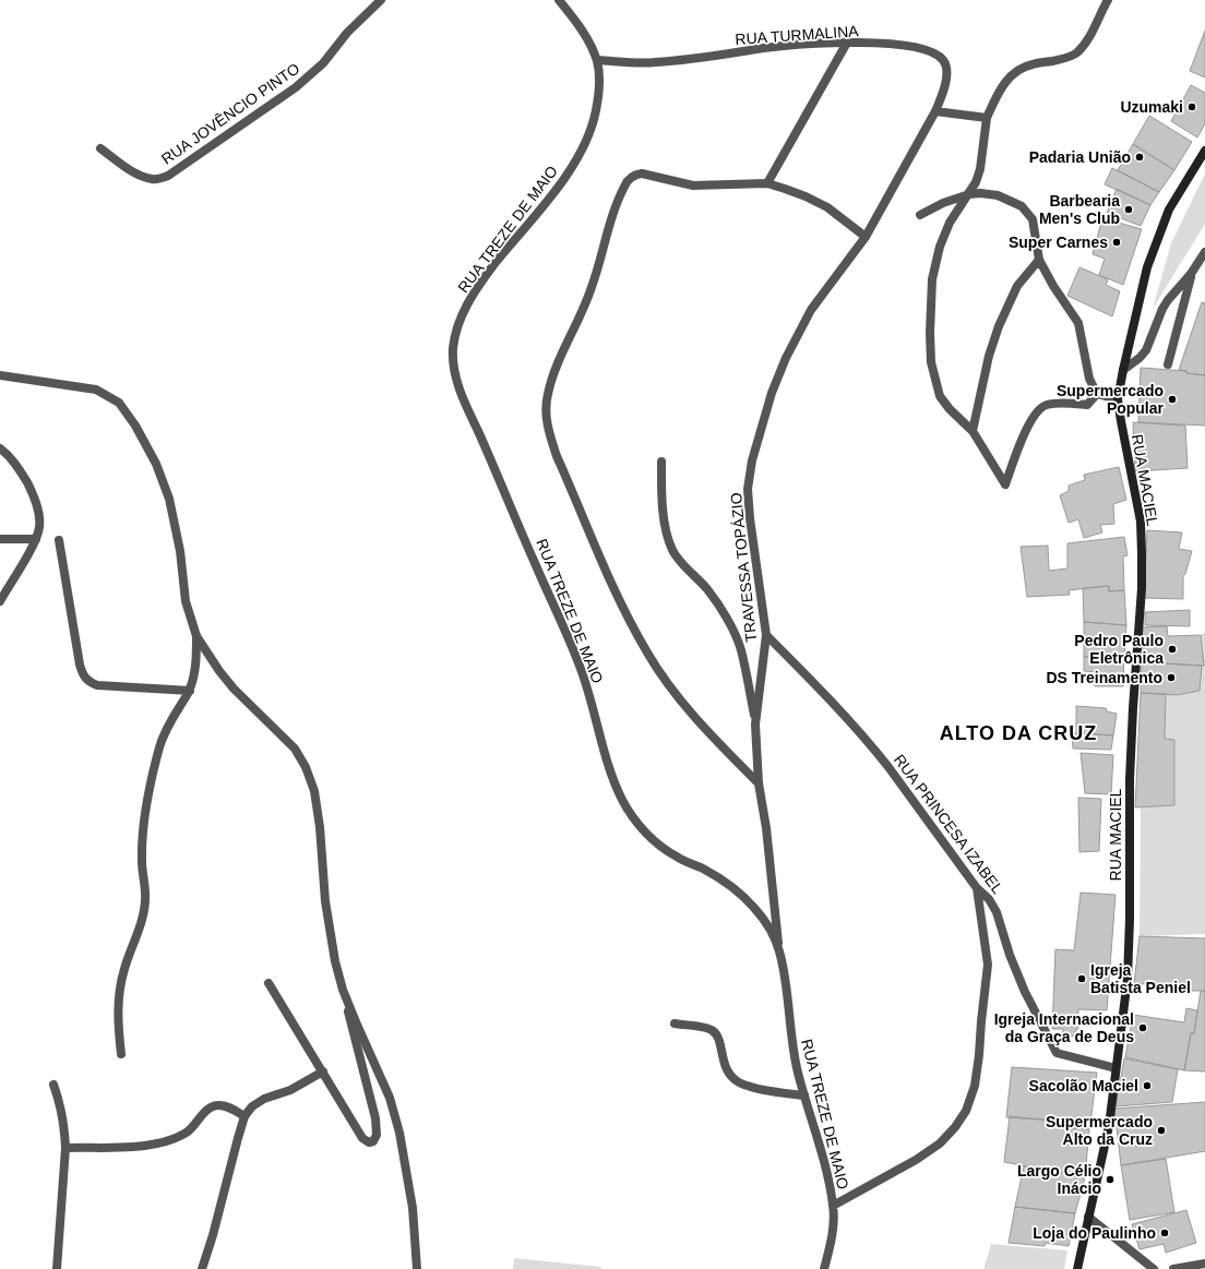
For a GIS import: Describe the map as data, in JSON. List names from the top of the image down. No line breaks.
{"streets":{"main road":["RUA MACIEL"],"street":["RUA TURMALINA","RUA JOVÊNCIO PINTO","RUA TREZE DE MAIO","TRAVESSA TOPÁZIO","RUA PRINCESA IZABEL"]},"crossings":[["RUA TURMALINA","RUA TREZE DE MAIO"],["RUA TURMALINA","TRAVESSA TOPÁZIO"],["RUA TREZE DE MAIO","TRAVESSA TOPÁZIO"],["RUA MACIEL","RUA PRINCESA IZABEL"],["TRAVESSA TOPÁZIO","RUA PRINCESA IZABEL"]],"districts":["ALTO DA CRUZ"],"places":["Uzumaki","Padaria União","Barbearia Men's Club","Super Carnes","Supermercado Popular","Pedro Paulo Eletrônica","DS Treinamento","Igreja Batista Peniel","Igreja Internacional da Graça de Deus","Sacolão Maciel","Supermercado Alto da Cruz","Largo Célio Inácio","Loja do Paulinho"]}
